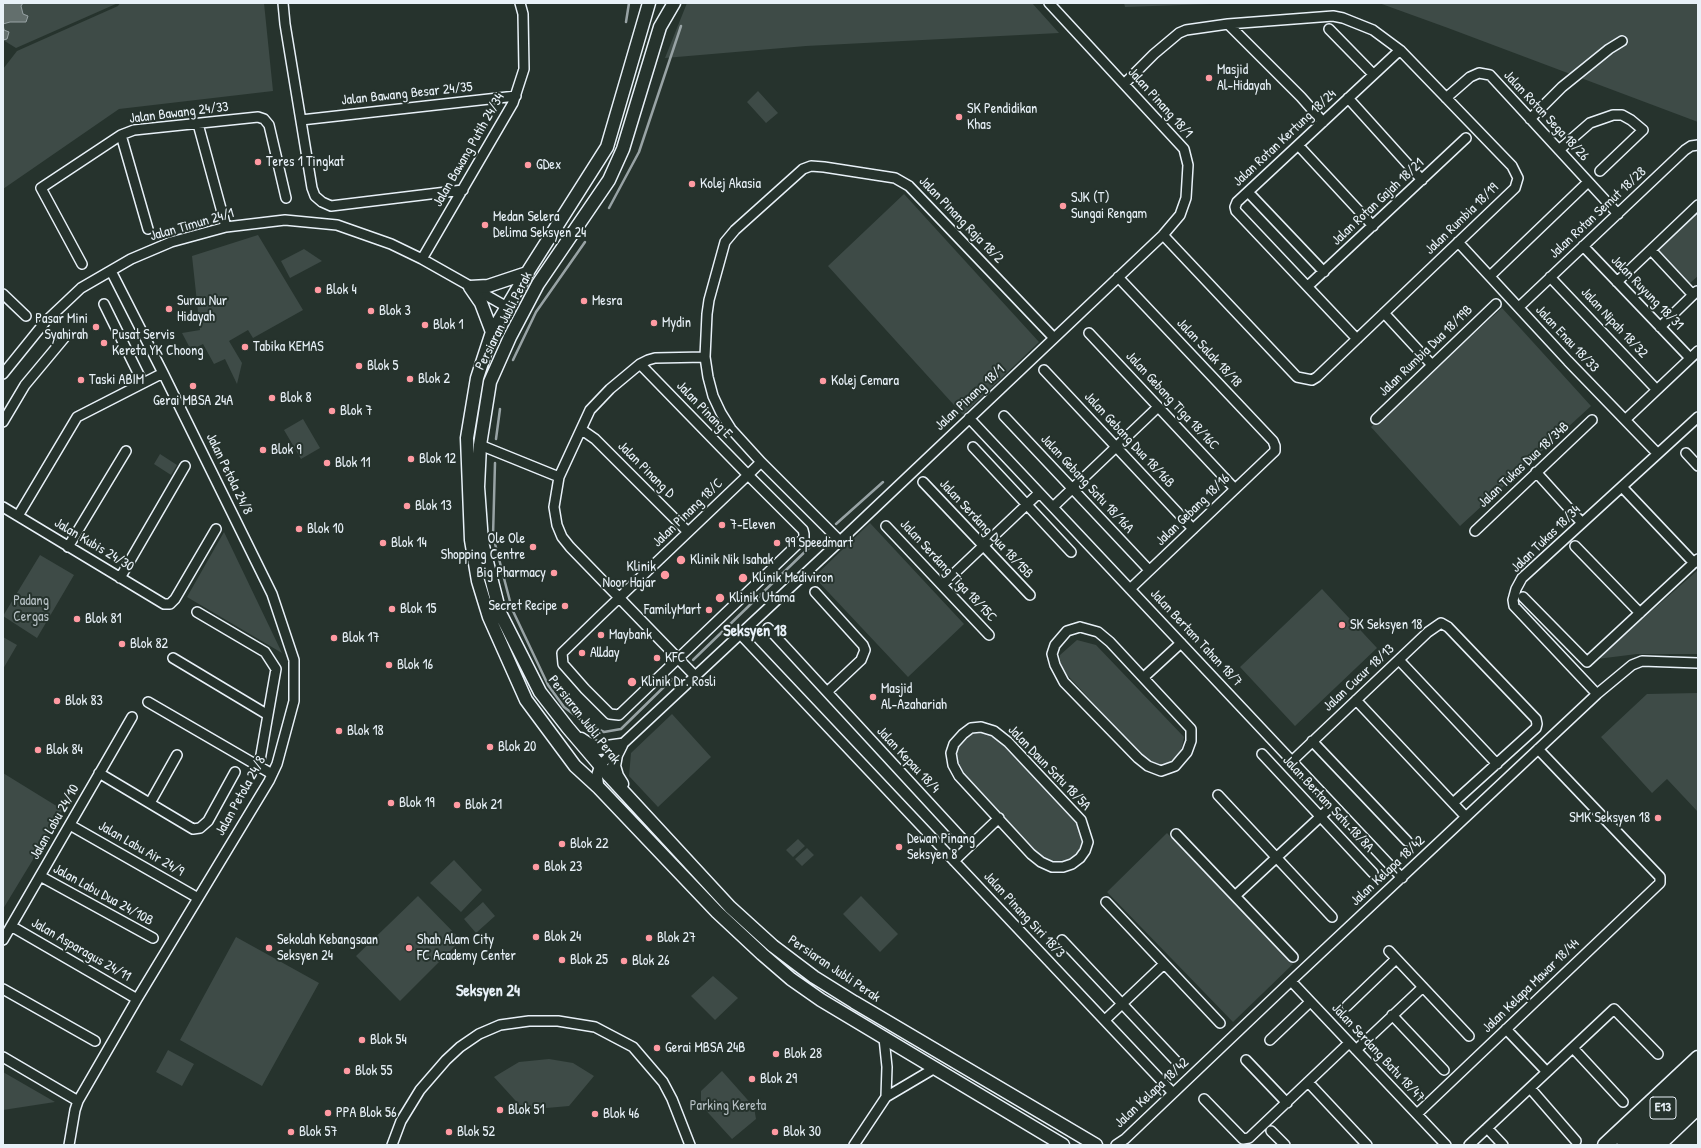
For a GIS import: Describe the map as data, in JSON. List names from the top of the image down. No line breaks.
{"streets":{"highway":["E13"],"main road":["Persiaran Jubli Perak"],"street":["Jalan Bawang Besar 24/35","Jalan Pinang 18/1","Jalan Bawang 24/33","Jalan Rotan Sega 18/26","Jalan Rotan Kertung 18/24","Jalan Bawang Putih 24/34","Jalan Rotan Gajah 18/21","Jalan Rotan Semut 18/28","Jalan Rumbia 18/19","Jalan Pinang Raja 18/2","Jalan Timun 24/1","Jalan Ruyung 18/31","Jalan Nipah 18/32","Jalan Enau 18/33","Jalan Rumbia Dua 18/19B","Jalan Salak 18/18","Jalan Gebang Tiga 18/16C","Jalan Pinang E","Jalan Gebang Dua 18/16B","Jalan Tukas Dua 18/34B","Jalan Pinang D","Jalan Petola 24/8","Jalan Gebang Satu 18/16A","Jalan Gebang 18/16","Jalan Pinang 18/C","Jalan Serdang Dua 18/15B","Jalan Tukas 18/34","Jalan Kubis 24/30","Jalan Serdang Tiga 18/15C","Jalan Bertam Tahan 18/7","Jalan Cucur 18/13","Jalan Kepau 18/4","Jalan Daun Satu 18/5A","Jalan Bertam Satu 18/8A","Jalan Labu 24/10","Jalan Labu Air 24/9","Jalan Kelapa 18/42","Jalan Labu Dua 24/10B","Jalan Pinang Siri 18/3","Jalan Asparagus 24/11","Jalan Kelapa Mawar 18/44","Jalan Serdang Batu 18/47"]},"crossings":[["Jalan Bawang Besar 24/35","Jalan Bawang Putih 24/34"],["Jalan Pinang 18/1","Jalan Rumbia 18/19"],["Jalan Pinang 18/1","Jalan Pinang Raja 18/2"],["Jalan Pinang 18/1","Persiaran Jubli Perak"],["Jalan Pinang 18/1","Jalan Salak 18/18"],["Jalan Pinang 18/1","Jalan Bertam Tahan 18/7"],["Jalan Pinang 18/1","Jalan Pinang Siri 18/3"],["Jalan Rotan Sega 18/26","Jalan Rotan Semut 18/28"],["Jalan Rotan Sega 18/26","Jalan Rumbia 18/19"],["Jalan Rotan Kertung 18/24","Jalan Rotan Gajah 18/21"],["Jalan Rotan Kertung 18/24","Jalan Rumbia 18/19"],["Jalan Bawang Putih 24/34","Jalan Timun 24/1"],["Jalan Rotan Semut 18/28","Jalan Ruyung 18/31"],["Jalan Rotan Semut 18/28","Jalan Nipah 18/32"],["Jalan Rotan Semut 18/28","Jalan Enau 18/33"],["Jalan Rumbia 18/19","Jalan Enau 18/33"],["Jalan Pinang Raja 18/2","Jalan Pinang 18/C"],["Jalan Timun 24/1","Persiaran Jubli Perak"],["Jalan Timun 24/1","Jalan Petola 24/8"],["Jalan Enau 18/33","Jalan Tukas 18/34"],["Jalan Salak 18/18","Jalan Gebang 18/16"],["Jalan Gebang Tiga 18/16C","Jalan Gebang 18/16"],["Jalan Pinang E","Jalan Pinang 18/C"],["Jalan Gebang Dua 18/16B","Jalan Gebang 18/16"],["Jalan Pinang D","Jalan Pinang 18/C"],["Jalan Petola 24/8","Jalan Labu Air 24/9"],["Jalan Petola 24/8","Jalan Asparagus 24/11"],["Jalan Gebang Satu 18/16A","Jalan Gebang 18/16"],["Jalan Gebang 18/16","Jalan Bertam Tahan 18/7"],["Jalan Tukas 18/34","Jalan Kelapa 18/42"],["Jalan Bertam Tahan 18/7","Jalan Cucur 18/13"],["Jalan Bertam Tahan 18/7","Jalan Kelapa 18/42"],["Jalan Labu 24/10","Jalan Labu Air 24/9"],["Jalan Labu 24/10","Jalan Labu Dua 24/10B"],["Jalan Labu 24/10","Jalan Asparagus 24/11"],["Jalan Kelapa 18/42","Jalan Pinang Siri 18/3"],["Jalan Kelapa 18/42","Jalan Kelapa Mawar 18/44"],["Jalan Kelapa 18/42","Jalan Serdang Batu 18/47"],["Jalan Kelapa Mawar 18/44","Jalan Serdang Batu 18/47"]],"districts":["Seksyen 18","Seksyen 24"],"parks":["Padang Cergas","Parking Kereta"],"places":["Masjid Al-Hidayah","SK Pendidikan Khas","Teres 1 Tingkat","GDex","Kolej Akasia","SJK (T) Sungai Rengam","Medan Selera Delima Seksyen 24","Blok 4","Mesra","Surau Nur Hidayah","Blok 3","Mydin","Blok 1","Pasar Mini Syahirah","Pusat Servis Kereta YK Choong","Tabika KEMAS","Blok 5","Blok 2","Taski ABIM","Kolej Cemara","Gerai MBSA 24A","Blok 8","Blok 7","Blok 9","Blok 12","Blok 11","Blok 13","7-Eleven","Blok 10","Blok 14","99 Speedmart","Ole Ole Shopping Centre","Klinik Nik Isahak","Big Pharmacy","Klinik Noor Hajar","Klinik Mediviron","Klinik Utama","Secret Recipe","Blok 15","FamilyMart","Blok 81","SK Seksyen 18","Maybank","Blok 17","Blok 82","Allday","KFC","Blok 16","Klinik Dr. Rosli","Masjid Al-Azahariah","Blok 83","Blok 18","Blok 20","Blok 84","Blok 19","Blok 21","SMK Seksyen 18","Blok 22","Dewan Pinang Seksyen 8","Blok 23","Blok 24","Blok 27","Sekolah Kebangsaan Seksyen 24","Shah Alam City FC Academy Center","Blok 25","Blok 26","Blok 54","Gerai MBSA 24B","Blok 28","Blok 55","Blok 29","Blok 51","PPA Blok 56","Blok 46","Blok 57","Blok 52","Blok 30"]}
